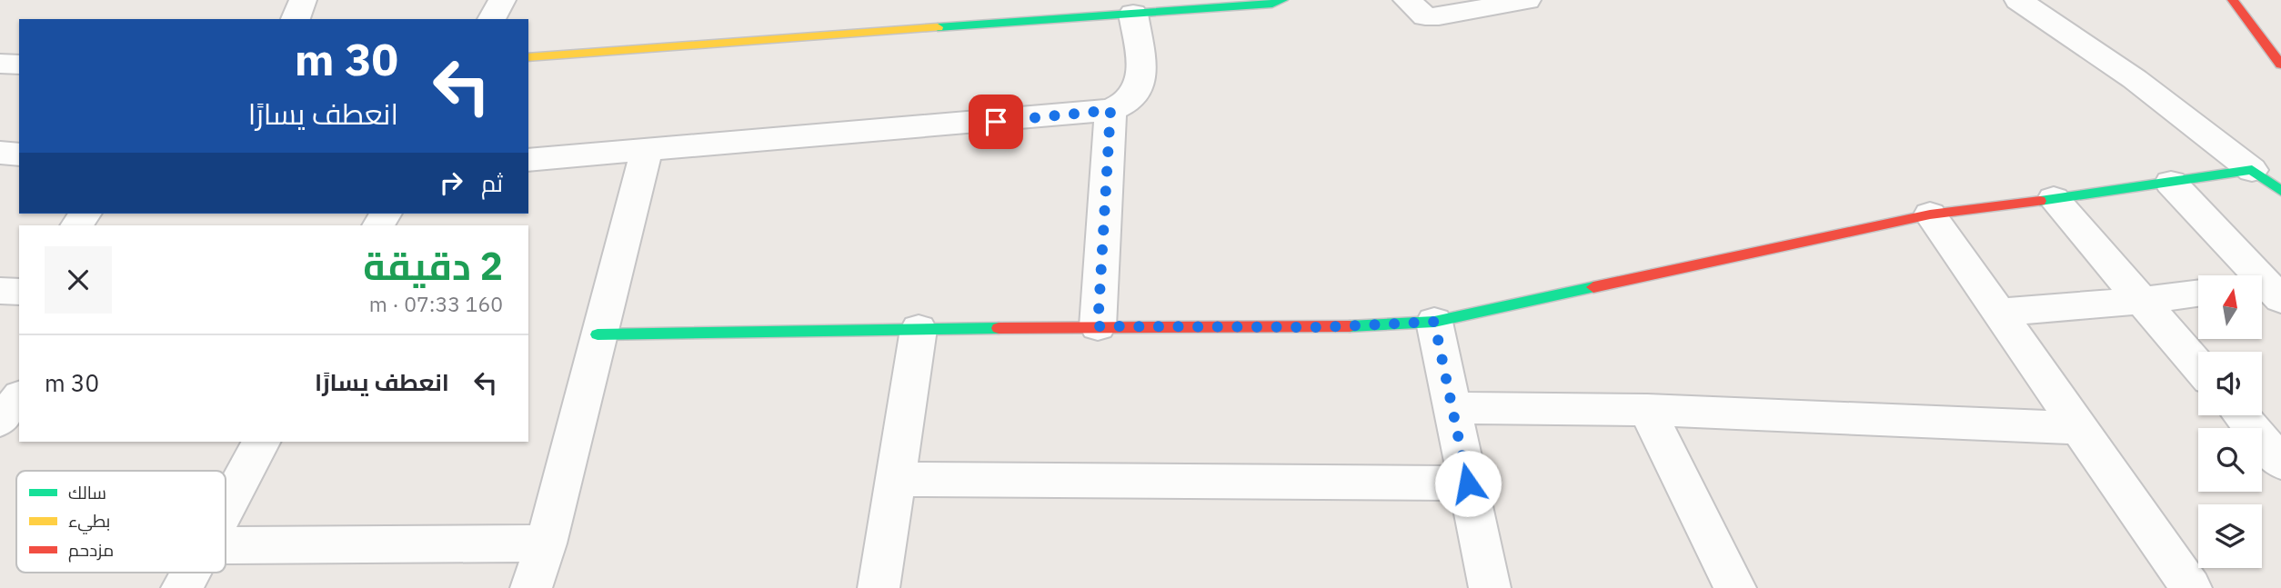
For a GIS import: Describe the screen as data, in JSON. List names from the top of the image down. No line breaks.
{"legend":["سالك","بطيء","مزدحم"],"north":"top","page":{"turn":["30 m","انعطف يسارًا"],"then":"ثم","heading":["2 دقيقة","160 m · 07:33"],"list":[{"name":"انعطف يسارًا","value":"30 m"}]}}
